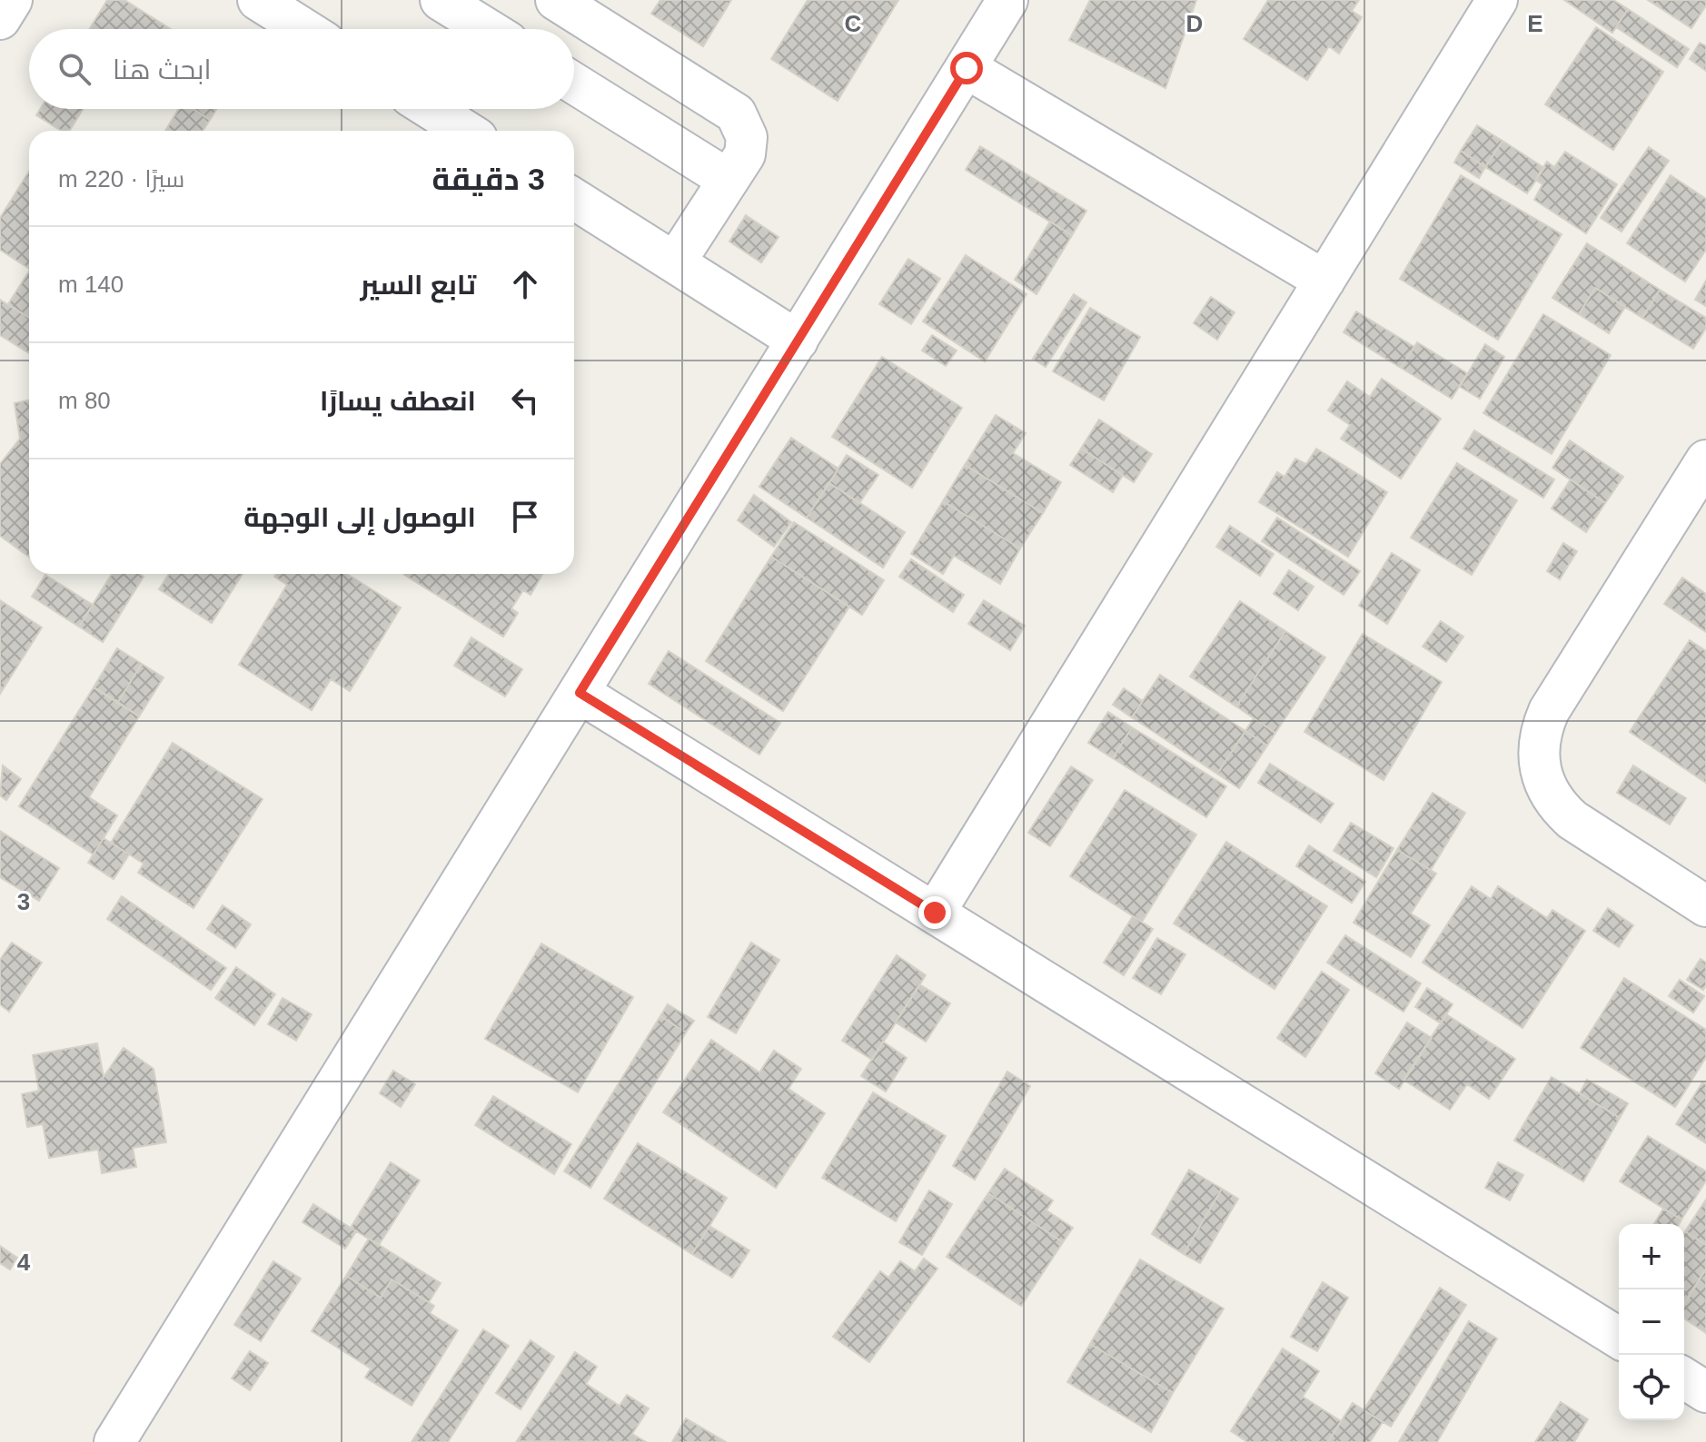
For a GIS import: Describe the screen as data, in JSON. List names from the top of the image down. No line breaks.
{"page":{"search":"ابحث هنا","heading":["3 دقيقة","سيرًا · 220 m"],"list":[["تابع السير","140 m"],["انعطف يسارًا","80 m"],"الوصول إلى الوجهة"],"map_buttons":["+","−"]},"grid":{"columns":["C","D","E"],"rows":["3","4"]}}
